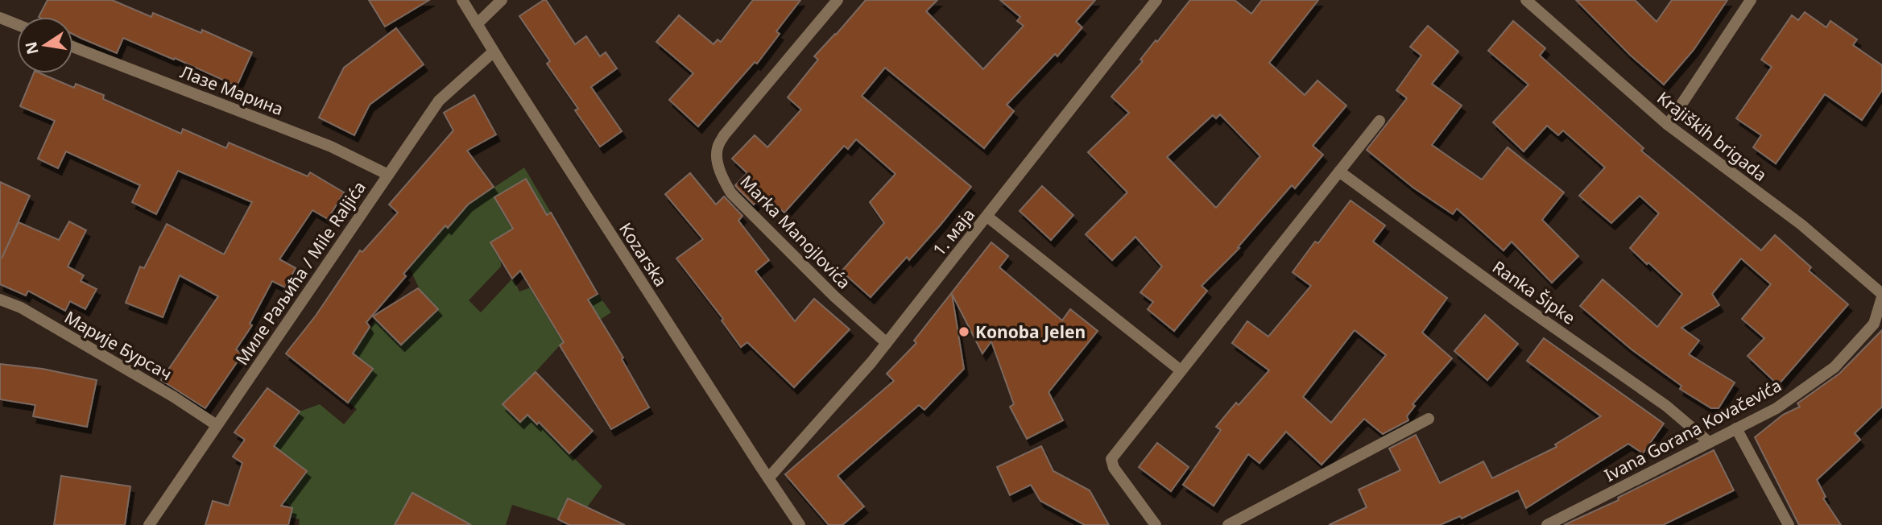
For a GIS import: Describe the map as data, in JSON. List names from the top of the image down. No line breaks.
{"streets":{"street":["Лазе Марина","Krajiških brigada","Marka Manojlovića","1. маја","Kozarska","Миле Раљића / Mile Raljića","Ranka Šipke","Марије Бурсач","Ivana Gorana Kovačevića"]},"crossings":[["Лазе Марина","Миле Раљића / Mile Raljića"],["Krajiških brigada","Ivana Gorana Kovačevića"],["Marka Manojlovića","1. маја"],["1. маја","Kozarska"],["Kozarska","Миле Раљића / Mile Raljića"],["Миле Раљића / Mile Raljića","Марије Бурсач"],["Ranka Šipke","Ivana Gorana Kovačevića"]],"places":["Konoba Jelen"],"north":"left"}
